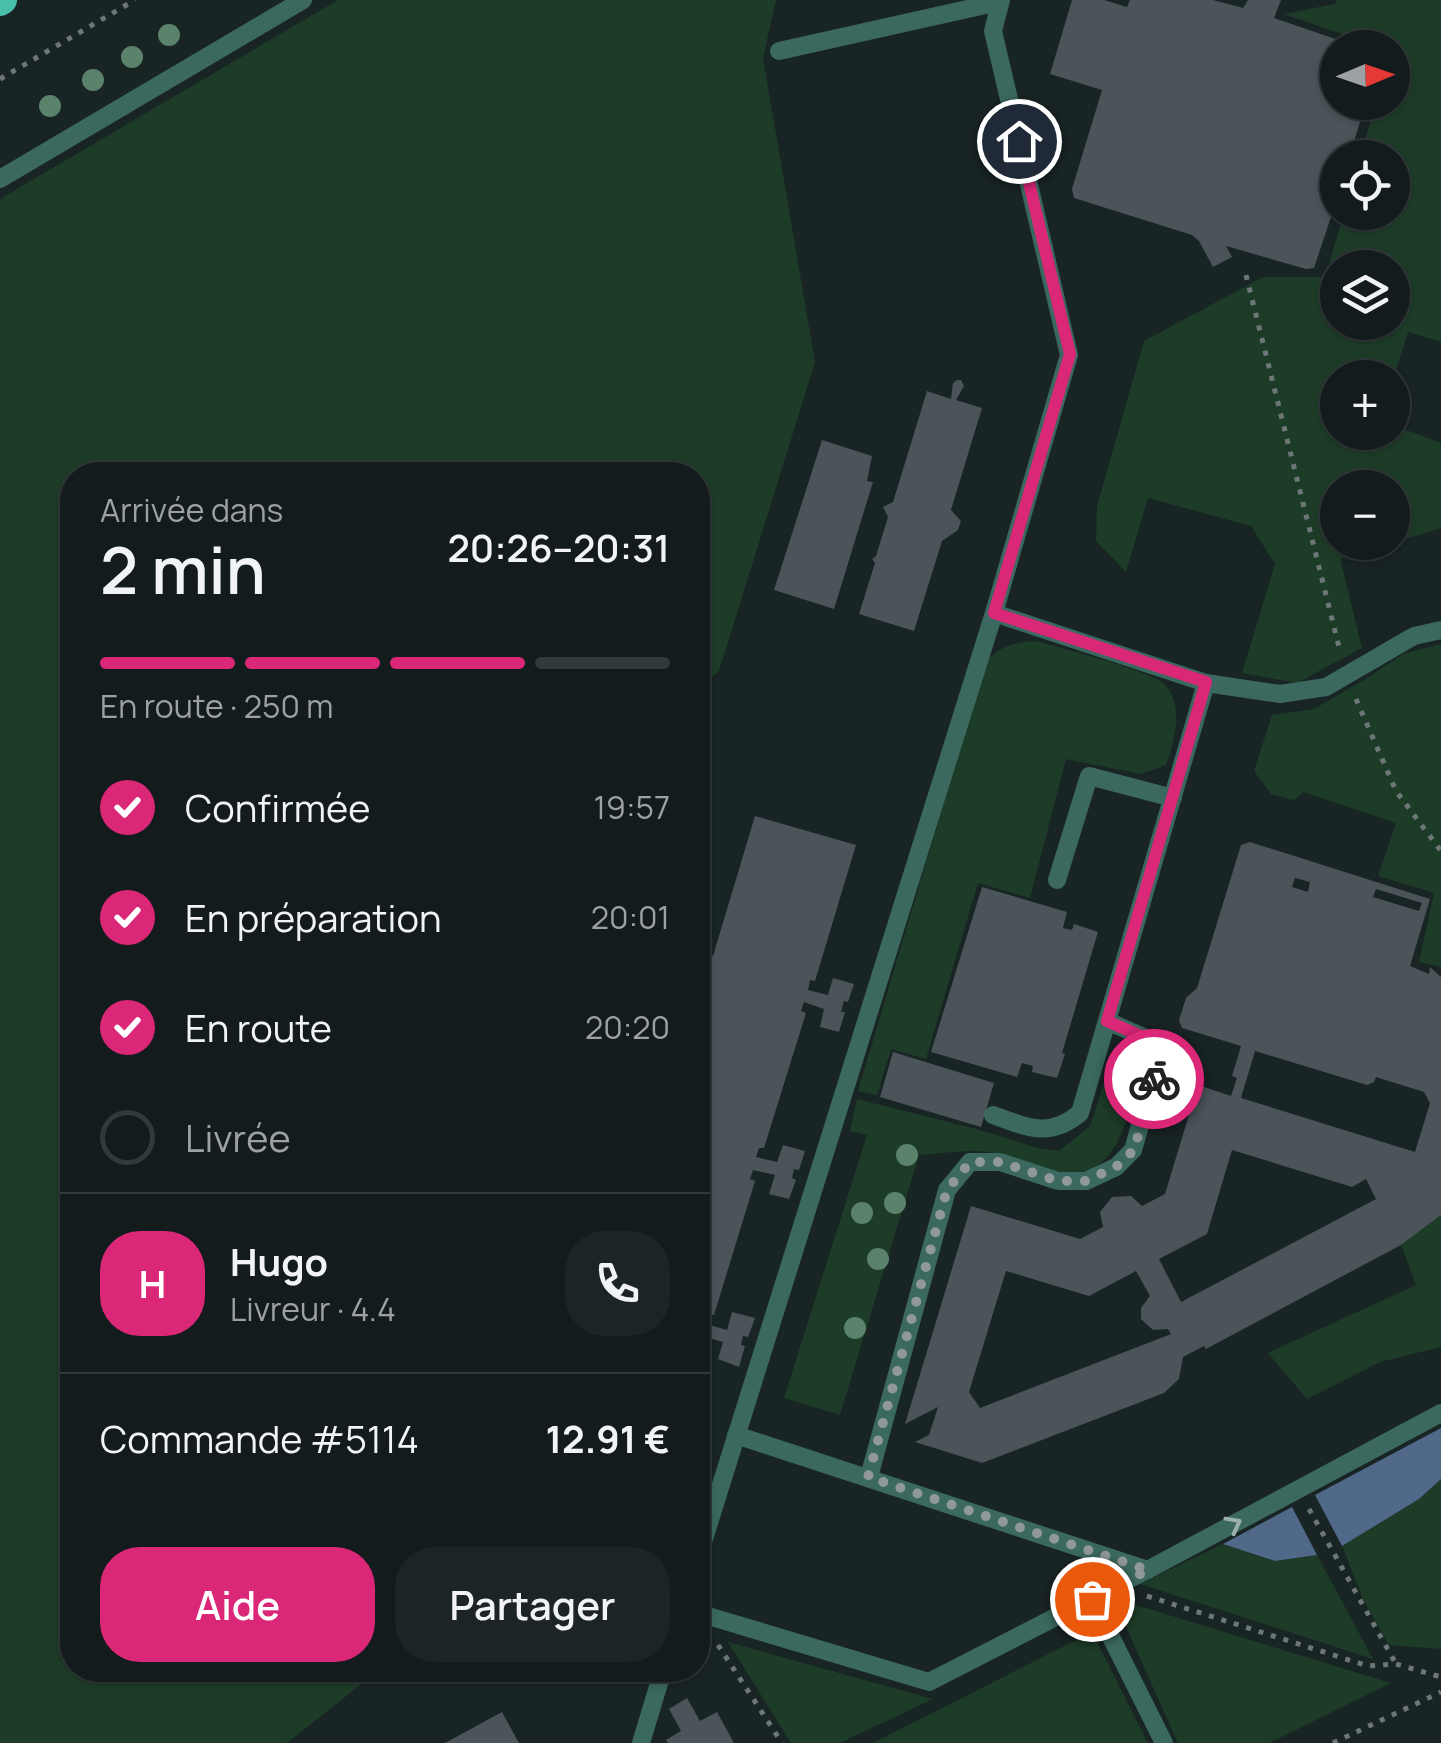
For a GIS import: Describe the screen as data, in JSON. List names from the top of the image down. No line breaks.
{"north":"right","page":{"map_buttons":["+","−"],"heading":["2 min","Arrivée dans","20:26–20:31"],"panel":["Hugo","Livreur · 4.4","Commande #5114","12.91 €"],"bar":"En route · 250 m","list":[["Confirmée","19:57"],["En préparation","20:01"],["En route","20:20"],"Livrée"],"round":"H","buttons":["Aide","Partager"]}}
